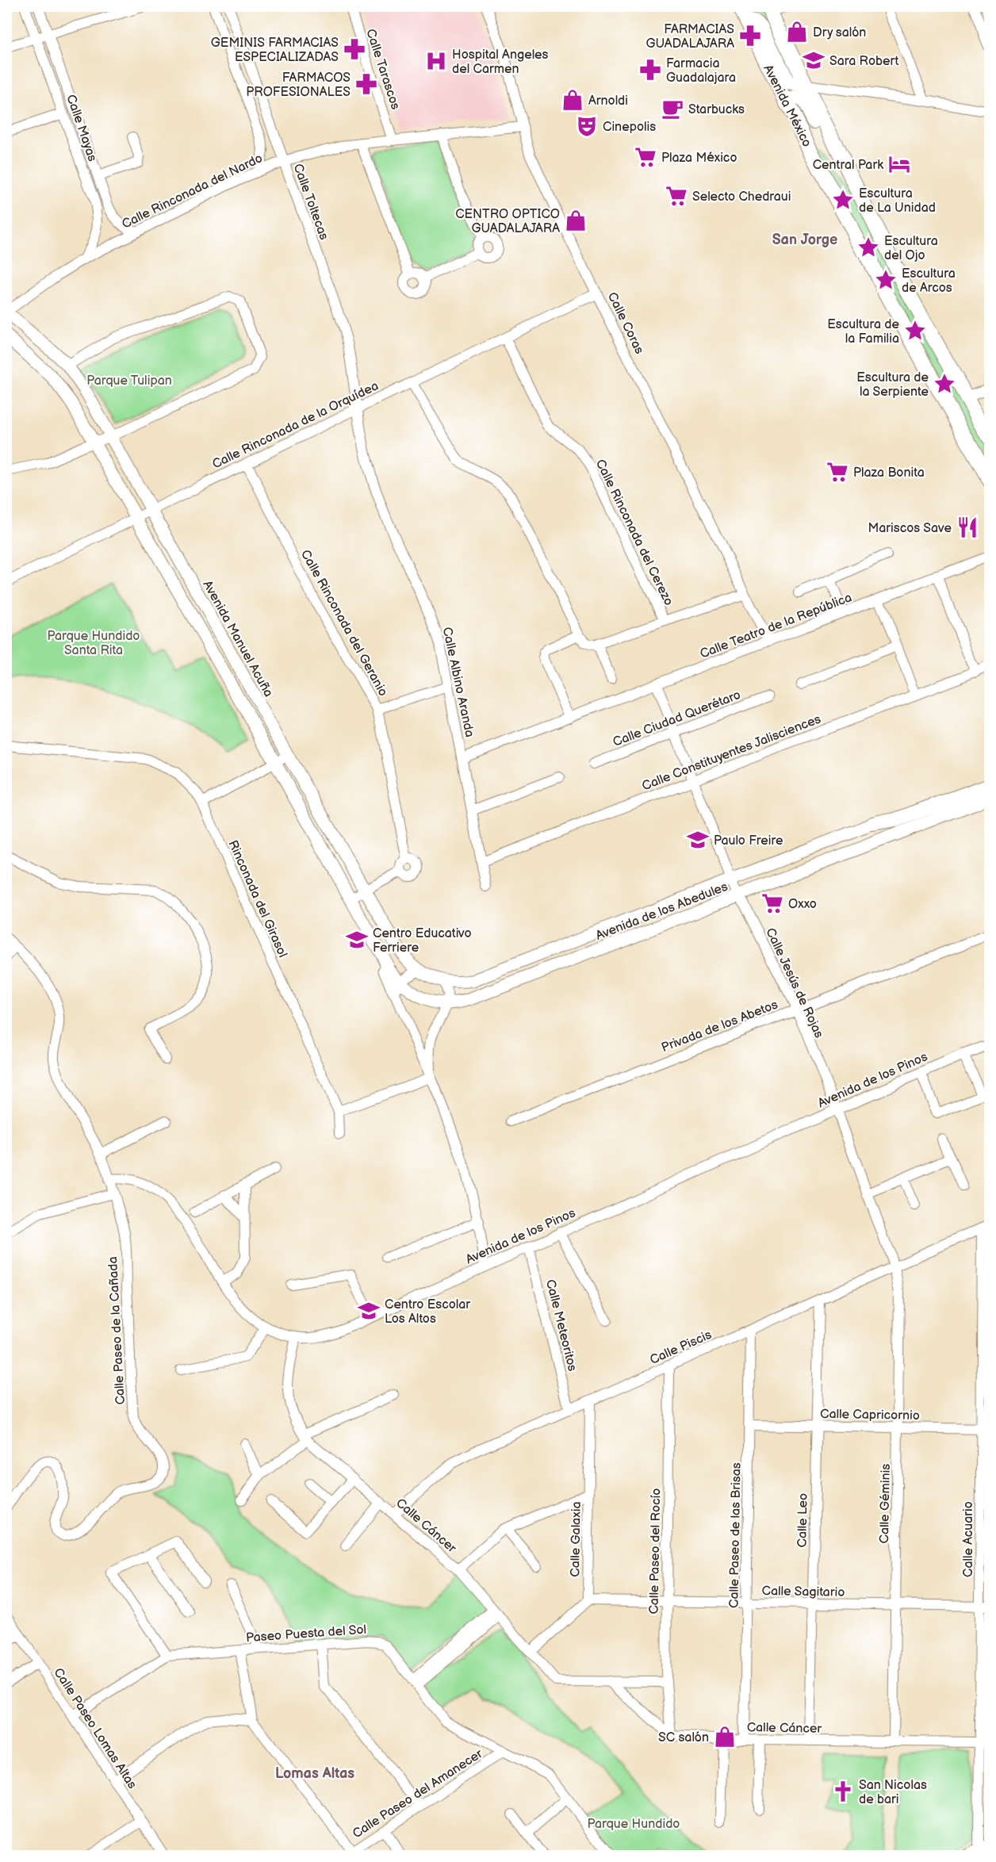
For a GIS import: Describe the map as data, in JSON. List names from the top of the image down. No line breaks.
{"streets":{"main road":["Avenida México"],"street":["Calle Tarascos","Calle Mayas","Calle Rinconada del Nardo","Calle Toltecas","Calle Coras","Calle Rinconada de la Orquídea","Calle Rinconada del Cerezo","Calle Rinconada del Geranio","Calle Teatro de la República","Avenida Manuel Acuña","Calle Albino Aranda","Calle Ciudad Querétaro","Calle Constituyentes Jalisciences","Rinconada del Girasol","Avenida de los Abedules","Calle Jesús de Rojas","Privada de los Abetos","Avenida de los Pinos","Calle Meteoritos","Calle Paseo de la Cañada","Calle Piscis","Calle Capricornio","Calle Géminis","Calle Leo","Calle Cáncer","Calle Paseo de las Brisas","Calle Galaxia","Calle Acuario","Calle Paseo del Rocío","Calle Sagitario","Paseo Puesta del Sol","Calle Paseo Lomas Altas","Calle Paseo del Amanecer"]},"crossings":[["Calle Tarascos","Calle Rinconada del Nardo"],["Calle Mayas","Calle Rinconada del Nardo"],["Calle Rinconada del Nardo","Calle Toltecas"],["Calle Rinconada del Nardo","Calle Coras"],["Calle Rinconada del Nardo","Avenida Manuel Acuña"],["Calle Toltecas","Calle Rinconada de la Orquídea"],["Calle Toltecas","Calle Albino Aranda"],["Calle Coras","Calle Rinconada de la Orquídea"],["Calle Coras","Calle Teatro de la República"],["Calle Rinconada de la Orquídea","Calle Rinconada del Cerezo"],["Calle Rinconada de la Orquídea","Calle Rinconada del Geranio"],["Calle Rinconada de la Orquídea","Avenida Manuel Acuña"],["Calle Rinconada de la Orquídea","Calle Albino Aranda"],["Calle Teatro de la República","Calle Albino Aranda"],["Calle Teatro de la República","Calle Jesús de Rojas"],["Avenida Manuel Acuña","Avenida de los Abedules"],["Calle Albino Aranda","Calle Constituyentes Jalisciences"],["Calle Ciudad Querétaro","Calle Jesús de Rojas"],["Calle Constituyentes Jalisciences","Calle Jesús de Rojas"],["Avenida de los Abedules","Calle Jesús de Rojas"],["Calle Jesús de Rojas","Privada de los Abetos"],["Calle Jesús de Rojas","Avenida de los Pinos"],["Calle Jesús de Rojas","Calle Piscis"],["Calle Jesús de Rojas","Calle Géminis"],["Avenida de los Pinos","Calle Meteoritos"],["Avenida de los Pinos","Calle Paseo de la Cañada"],["Avenida de los Pinos","Calle Cáncer"],["Calle Meteoritos","Calle Piscis"],["Calle Piscis","Calle Géminis"],["Calle Piscis","Calle Leo"],["Calle Piscis","Calle Cáncer"],["Calle Piscis","Calle Paseo de las Brisas"],["Calle Piscis","Calle Galaxia"],["Calle Piscis","Calle Acuario"],["Calle Piscis","Calle Paseo del Rocío"],["Calle Capricornio","Calle Géminis"],["Calle Capricornio","Calle Leo"],["Calle Capricornio","Calle Paseo de las Brisas"],["Calle Capricornio","Calle Acuario"],["Calle Géminis","Calle Cáncer"],["Calle Géminis","Calle Sagitario"],["Calle Leo","Calle Cáncer"],["Calle Leo","Calle Sagitario"],["Calle Cáncer","Calle Paseo de las Brisas"],["Calle Cáncer","Calle Acuario"],["Calle Cáncer","Calle Paseo del Rocío"],["Calle Paseo de las Brisas","Calle Sagitario"],["Calle Galaxia","Calle Sagitario"],["Calle Acuario","Calle Sagitario"],["Calle Paseo del Rocío","Calle Sagitario"],["Paseo Puesta del Sol","Calle Paseo Lomas Altas"],["Paseo Puesta del Sol","Calle Paseo del Amanecer"]],"districts":["San Jorge","Lomas Altas"],"parks":["Parque Tulipan","Parque Hundido Santa Rita","Parque Hundido"],"places":{"shop":["Dry salón","Arnoldi","CENTRO OPTICO GUADALAJARA","SC salón"],"pharmacy":["FARMACIAS GUADALAJARA","GEMINIS FARMACIAS ESPECIALIZADAS","Farmacia Guadalajara","FARMACOS PROFESIONALES"],"school or university":["Sara Robert","Paulo Freire","Centro Educativo Ferriere","Centro Escolar Los Altos"],"hospital":["Hospital Angeles del Carmen"],"cafe":["Starbucks"],"theatre":["Cinepolis"],"supermarket":["Plaza México","Selecto Chedraui","Plaza Bonita","Oxxo"],"hotel":["Central Park"],"place":["Escultura de La Unidad","Escultura del Ojo","Escultura de Arcos","Escultura de la Familia","Escultura de la Serpiente"],"restaurant":["Mariscos Save"],"church":["San Nicolas de bari"]}}
